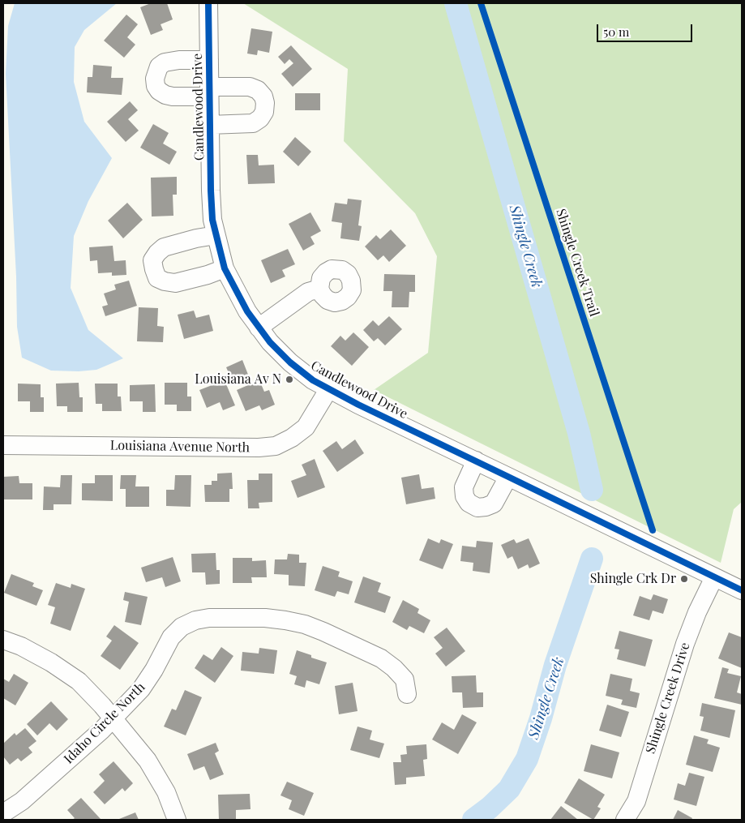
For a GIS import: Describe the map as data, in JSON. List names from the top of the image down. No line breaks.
{"streets":{"street":["Candlewood Drive","Louisiana Avenue North","Shingle Creek Drive","Idaho Circle North"],"cycle path":["Shingle Creek Trail"]},"crossings":[["Candlewood Drive","Louisiana Avenue North"],["Candlewood Drive","Shingle Creek Drive"]],"water":["Shingle Creek"],"places":["Louisiana Av N","Shingle Crk Dr"],"scale_bar":"50 m"}
